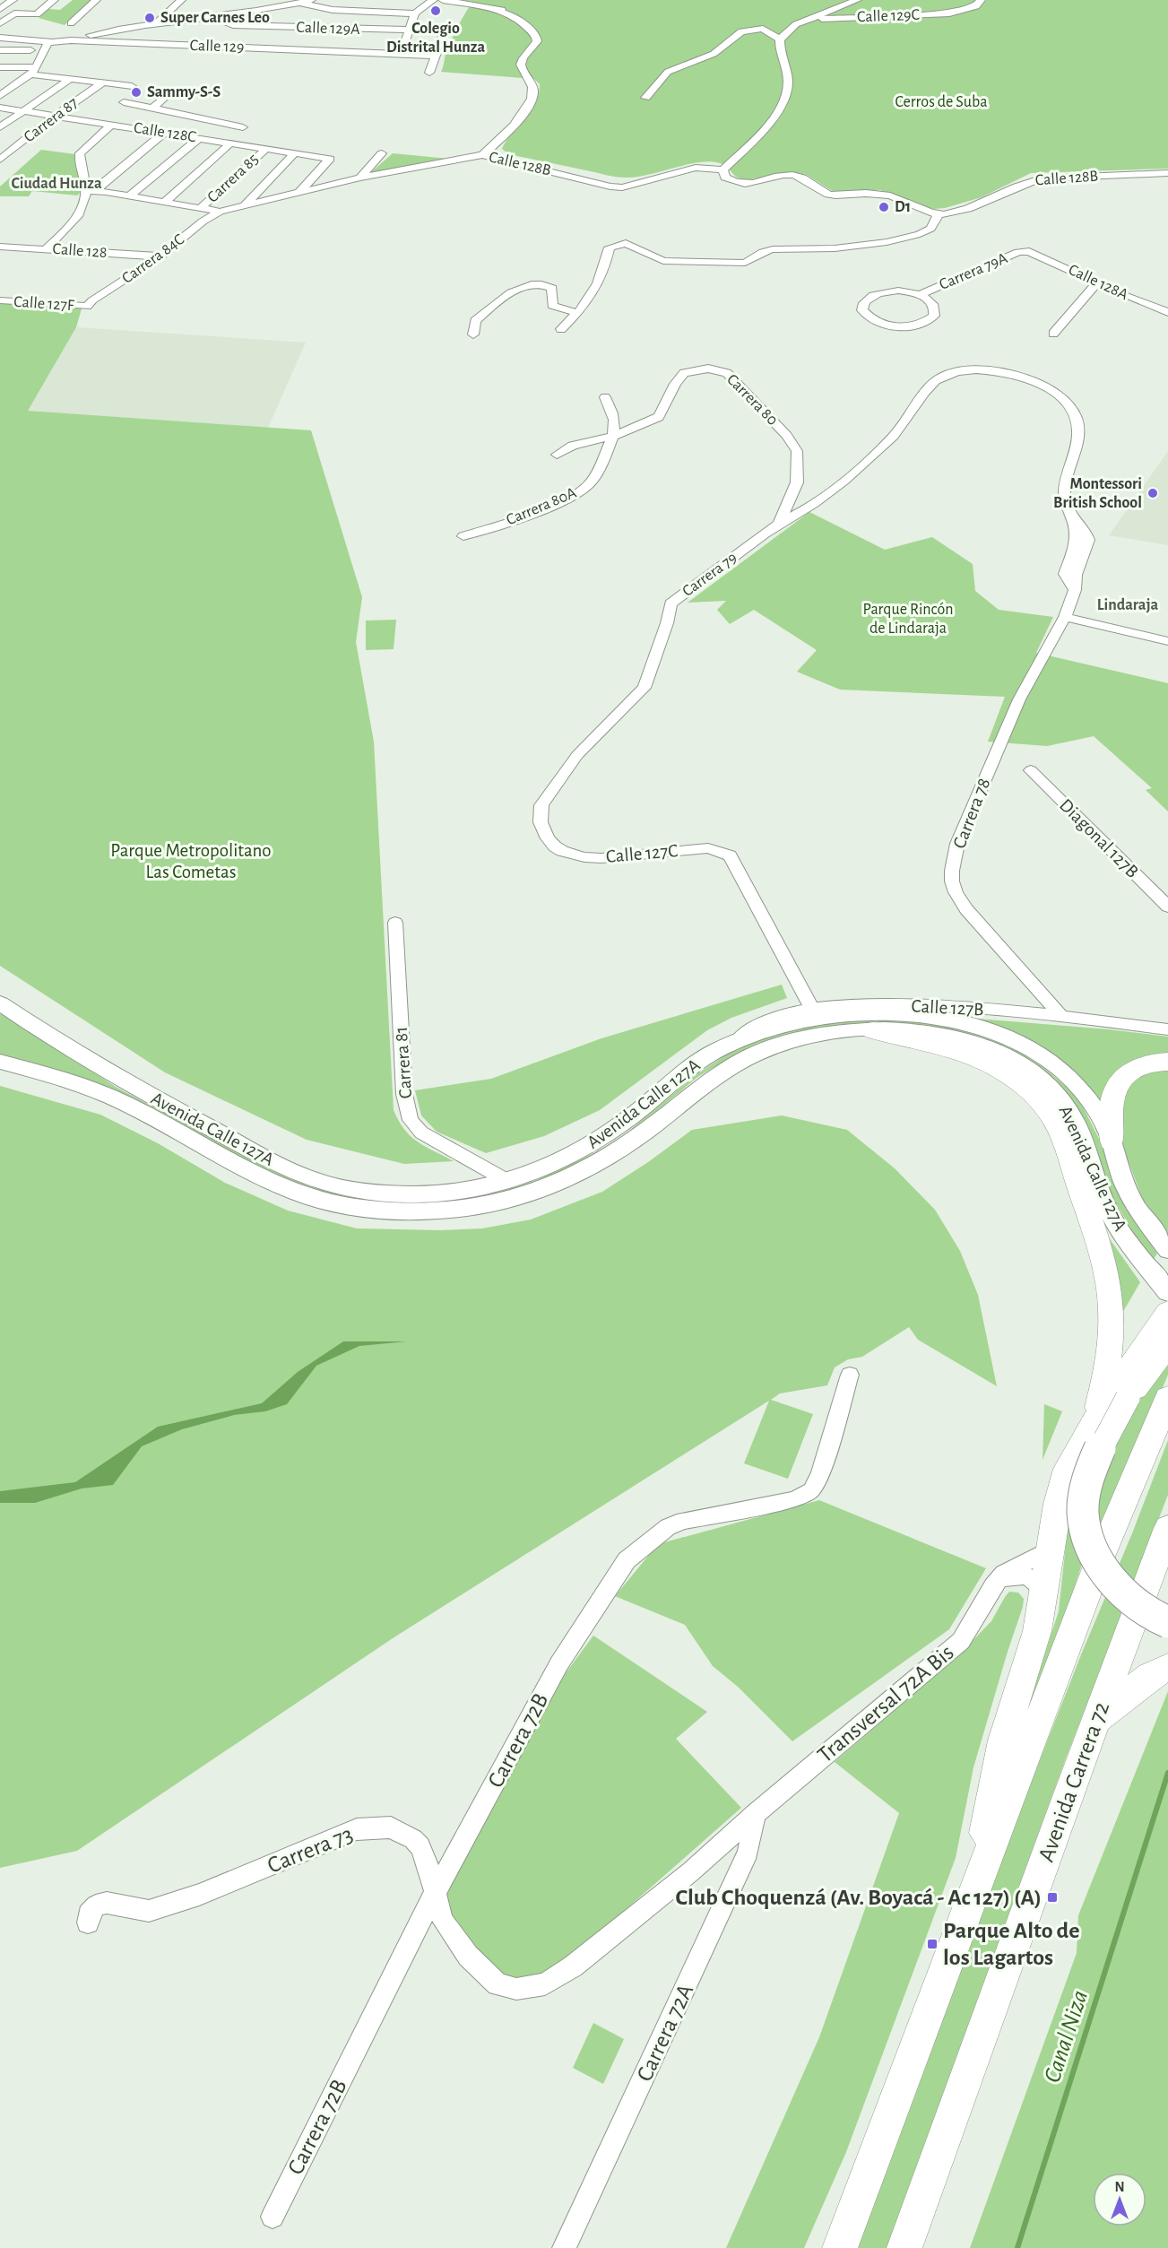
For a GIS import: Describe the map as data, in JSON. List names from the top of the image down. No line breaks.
{"streets":{"highway":["Avenida Carrera 72"],"main road":["Avenida Calle 127A"],"street":["Calle 129C","Calle 129A","Calle 129","Carrera 87","Calle 128C","Calle 128B","Carrera 85","Calle 128","Carrera 84C","Carrera 79A","Calle 128A","Calle 127F","Carrera 80","Carrera 80A","Carrera 79","Carrera 78","Diagonal 127B","Calle 127C","Calle 127B","Carrera 81","Transversal 72A Bis","Carrera 72B","Carrera 73","Carrera 72A"]},"crossings":[["Calle 129A","Calle 129"],["Carrera 87","Calle 128C"],["Calle 128C","Calle 128B"],["Calle 128C","Carrera 85"],["Calle 128B","Carrera 85"],["Calle 128B","Carrera 84C"],["Calle 128","Carrera 84C"],["Carrera 84C","Calle 127F"],["Carrera 79A","Calle 128A"],["Carrera 80","Carrera 80A"],["Carrera 80","Carrera 79"],["Carrera 79","Carrera 78"],["Carrera 79","Calle 127C"],["Carrera 78","Calle 127B"],["Calle 127C","Calle 127B"],["Calle 127B","Avenida Calle 127A"],["Carrera 81","Avenida Calle 127A"],["Transversal 72A Bis","Carrera 73"],["Transversal 72A Bis","Carrera 72A"],["Carrera 72B","Carrera 73"],["Carrera 73","Carrera 72A"]],"districts":["Ciudad Hunza","Lindaraja"],"water":["Canal Niza"],"parks":["Cerros de Suba","Parque Rincón de Lindaraja","Parque Metropolitano Las Cometas"],"places":{"other":["Colegio Distrital Hunza","Super Carnes Leo","Sammy-S-S","D1","Montessori British School"],"transit":["Club Choquenzá (Av. Boyacá - Ac 127) (A)","Parque Alto de los Lagartos"]},"north":"top"}
